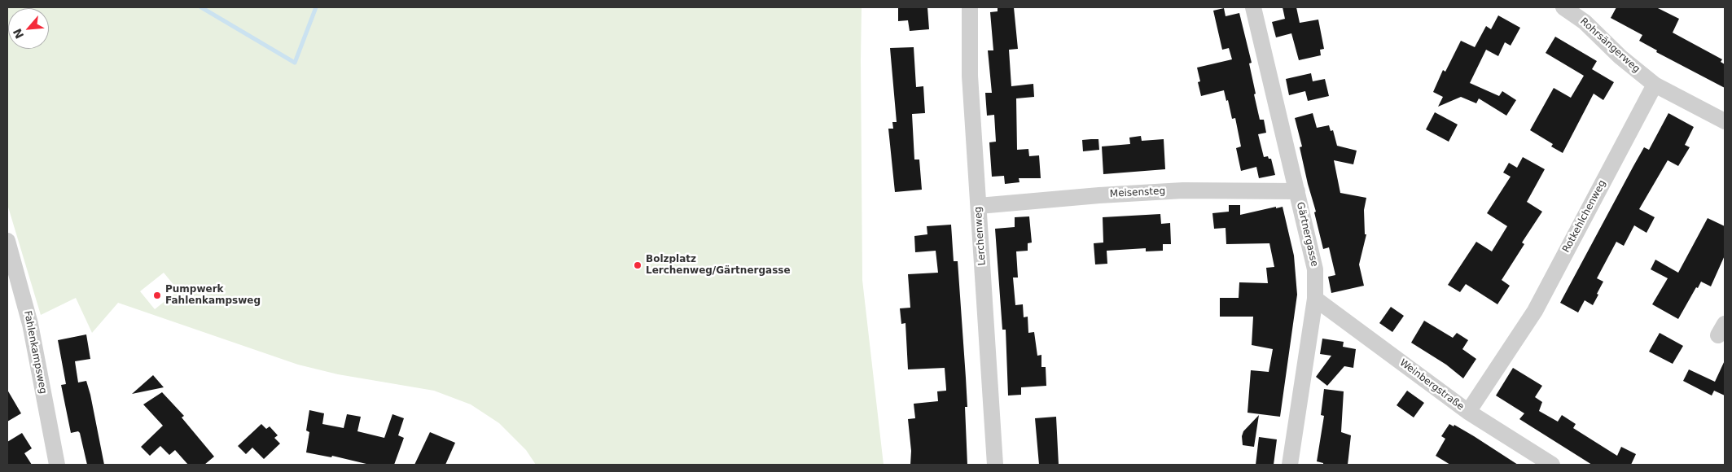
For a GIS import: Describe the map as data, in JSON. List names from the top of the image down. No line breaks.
{"streets":{"street":["Rohrsängerweg","Meisensteg","Rotkehlchenweg","Gärtnergasse","Lerchenweg","Fahlenkampsweg","Weinbergstraße"]},"crossings":[["Rohrsängerweg","Rotkehlchenweg"],["Meisensteg","Gärtnergasse"],["Meisensteg","Lerchenweg"],["Rotkehlchenweg","Weinbergstraße"],["Gärtnergasse","Weinbergstraße"]],"places":["Bolzplatz Lerchenweg/Gärtnergasse","Pumpwerk Fahlenkampsweg"],"north":"bottom left"}
